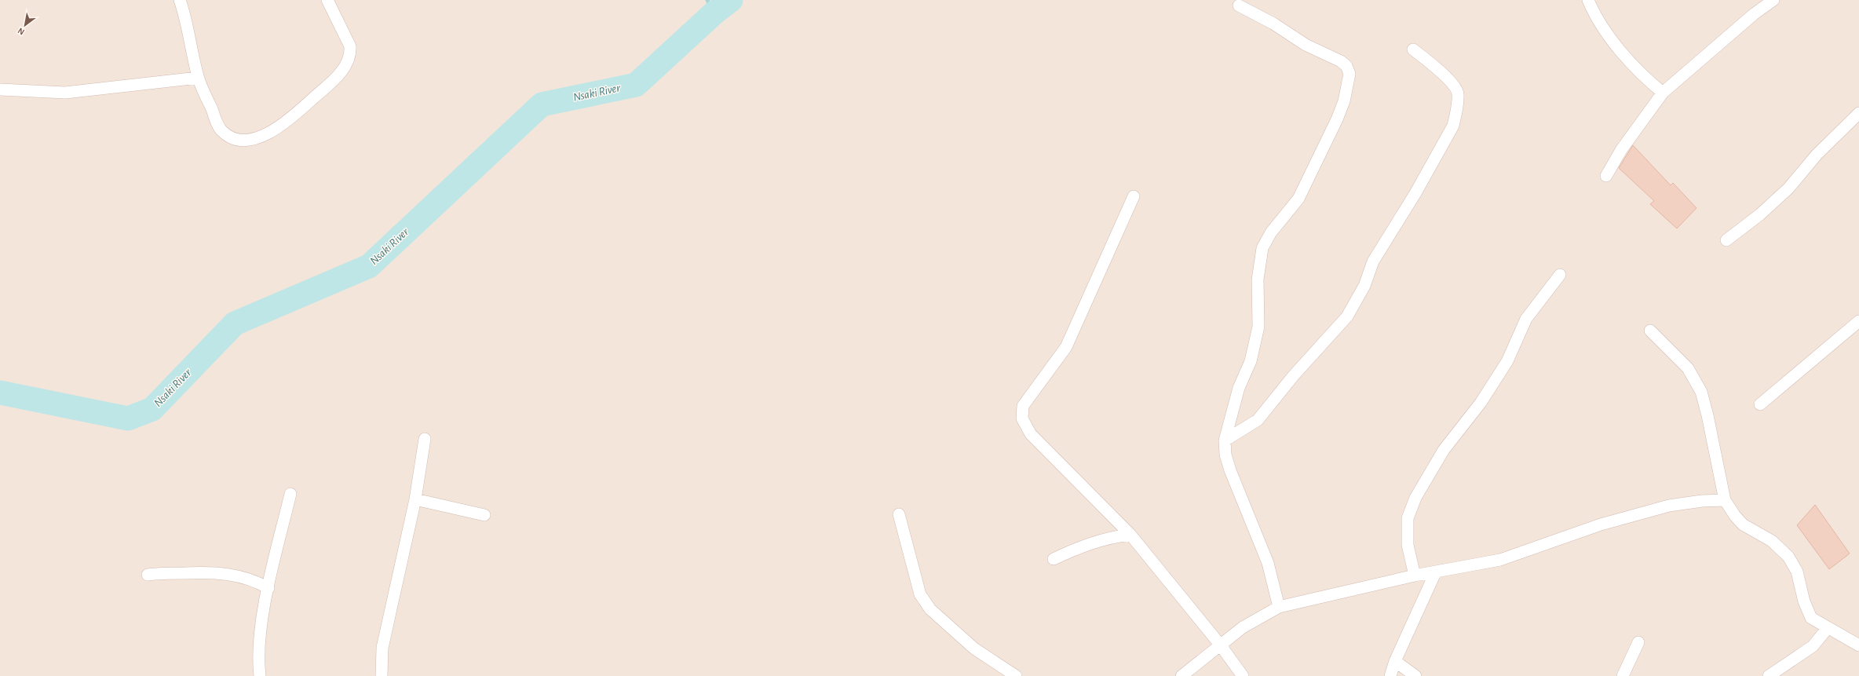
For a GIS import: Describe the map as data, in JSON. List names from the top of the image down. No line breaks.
{"water":["Nsaki River"],"north":"bottom left"}
